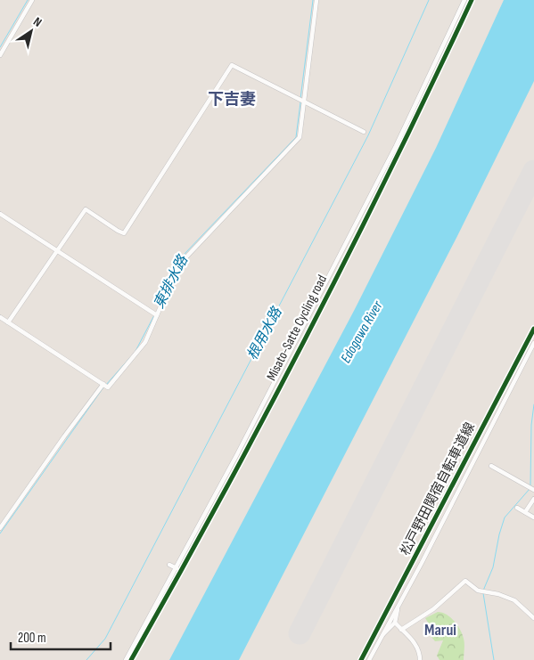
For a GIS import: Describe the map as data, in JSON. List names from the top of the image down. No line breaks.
{"streets":{"cycle path":["Misato-Satte Cycling road","松戸野田関宿自転車道線"]},"districts":["下吉妻","Marui"],"water":["東排水路","Edogawa River","根用水路"],"scale_bar":"200 m","north":"top right"}
